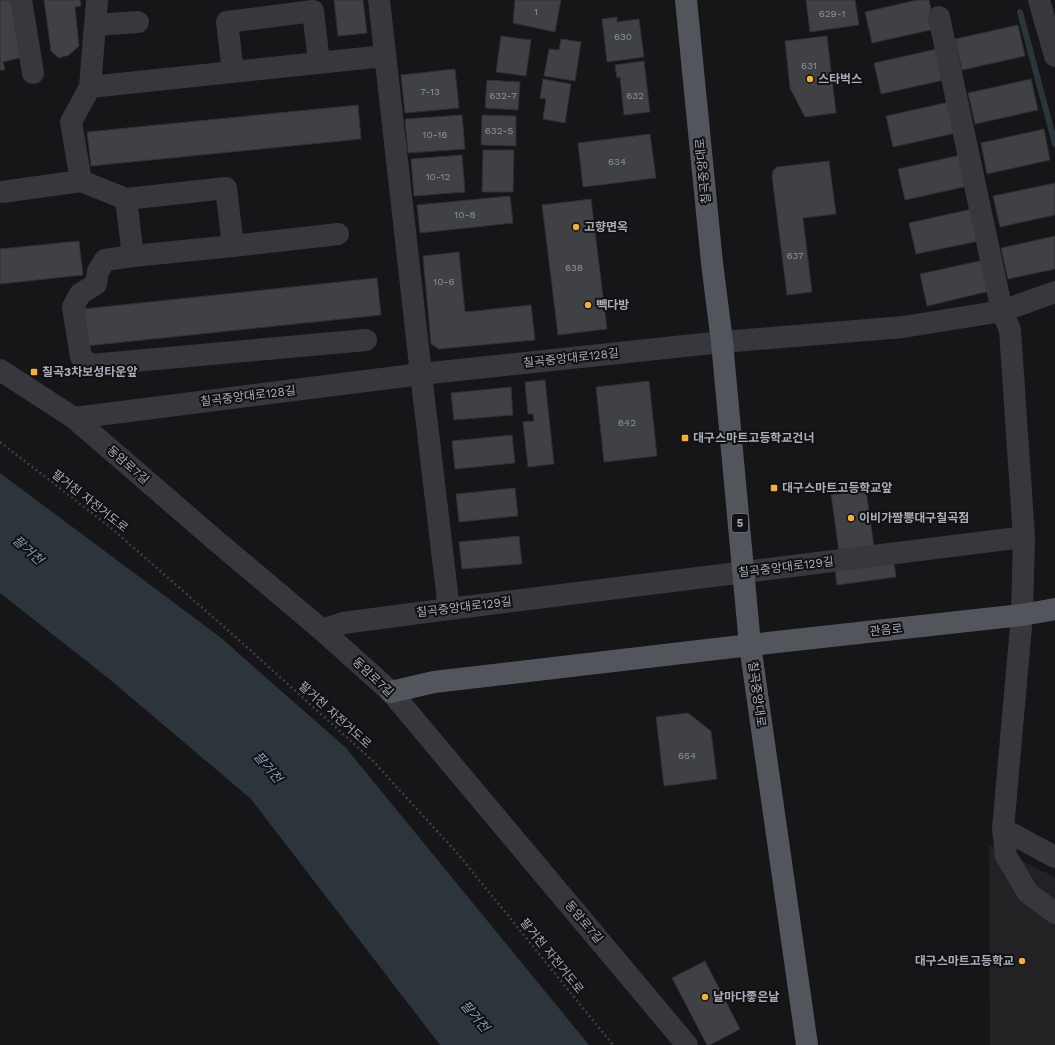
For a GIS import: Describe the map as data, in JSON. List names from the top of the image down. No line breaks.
{"streets":{"main road":["칠곡중앙대로","5","관음로"],"street":["칠곡중앙대로128길","동암로7길","칠곡중앙대로129길"],"path":["팔거천 자전거도로"]},"crossings":[["칠곡중앙대로","칠곡중앙대로128길"],["칠곡중앙대로","칠곡중앙대로129길"],["칠곡중앙대로","관음로"],["칠곡중앙대로128길","동암로7길"],["동암로7길","칠곡중앙대로129길"],["동암로7길","관음로"]],"water":["팔거천"],"places":{"other":["스타벅스","고향면옥","빽다방","이비가짬뽕대구칠곡점","대구스마트고등학교","날마다좋은날"],"transit":["칠곡3차보성타운앞","대구스마트고등학교건너","대구스마트고등학교앞"]},"house_numbers":["1","629-1","630","631","7-13","632-7","632","632-5","10-16","634","10-12","10-8","637","638","10-6","642","654"]}
